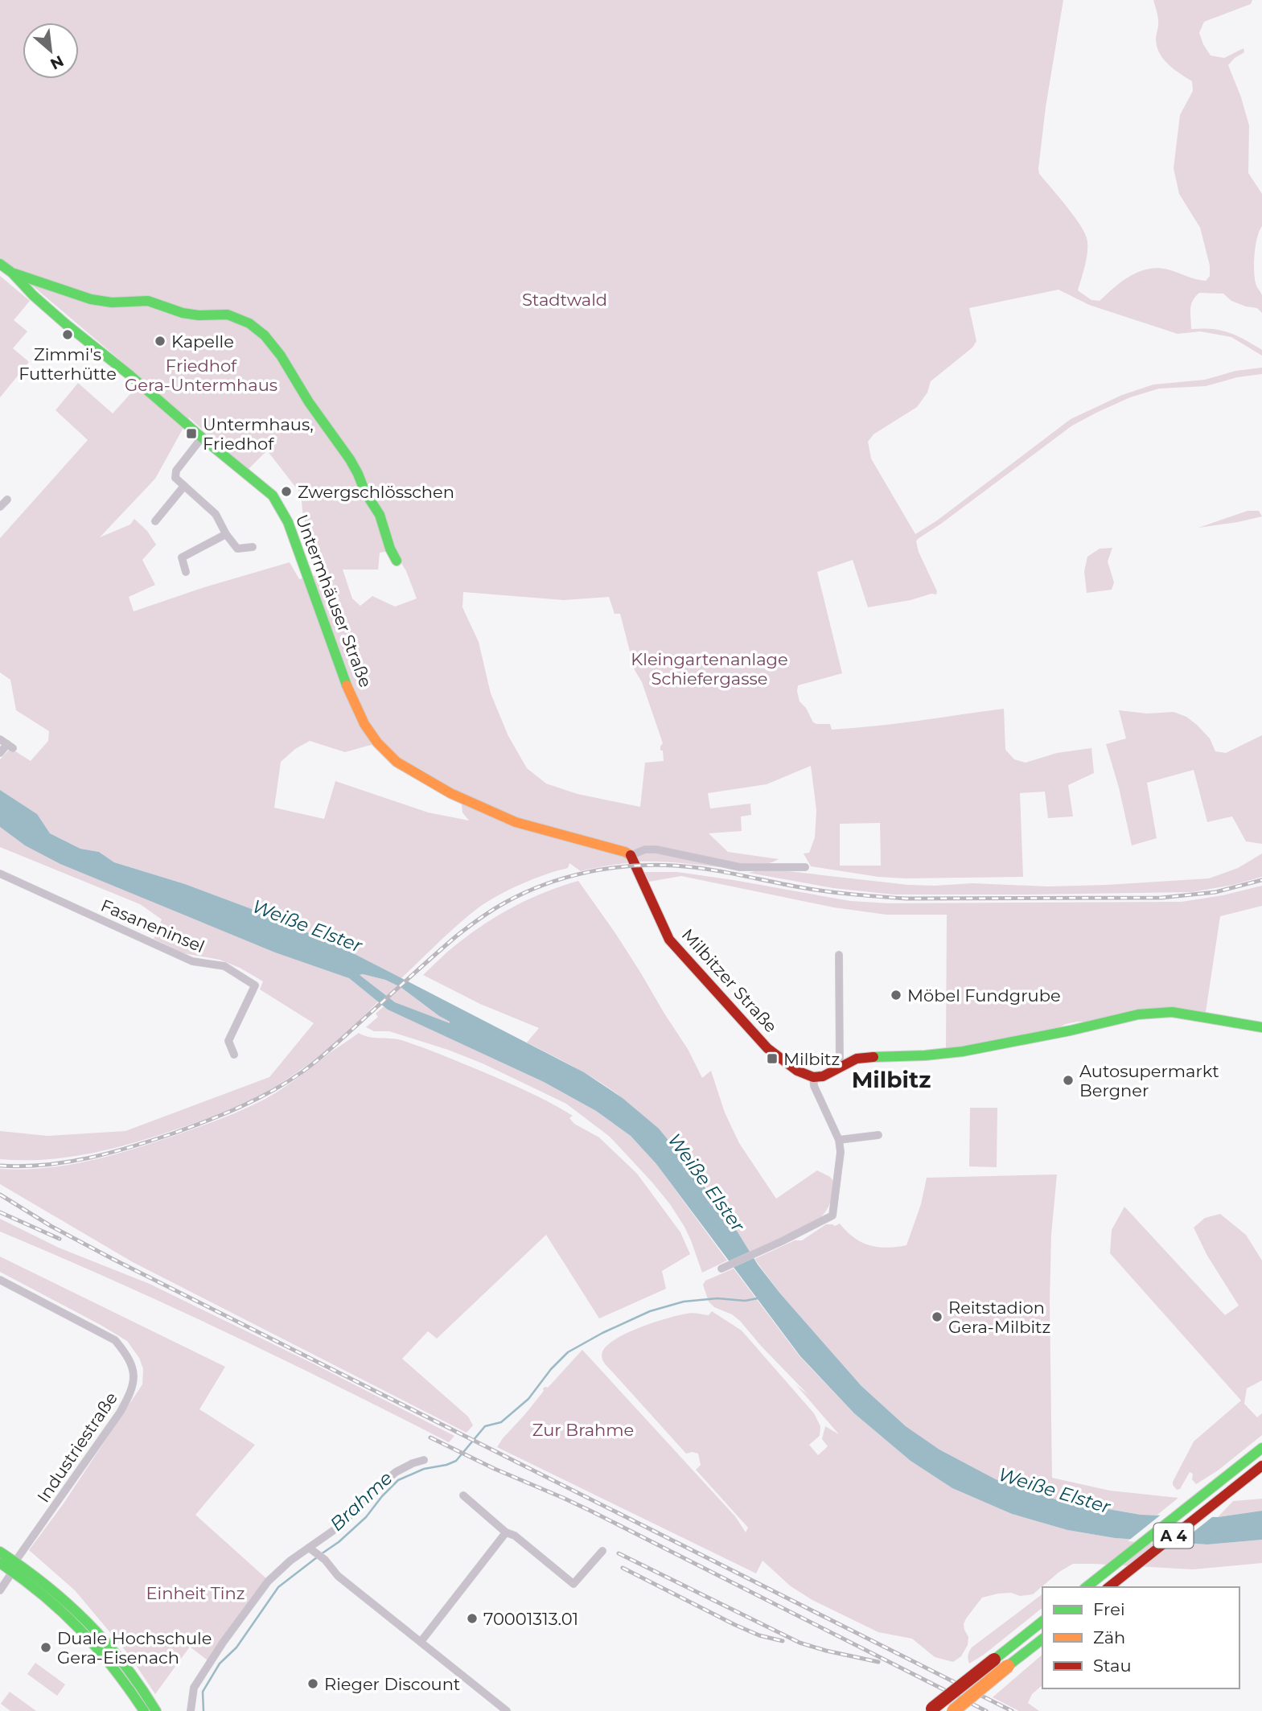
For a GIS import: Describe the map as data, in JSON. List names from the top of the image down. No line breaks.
{"streets":{"main road":["Untermhäuser Straße","Milbitzer Straße","A 4"],"street":["Fasaneninsel","Industriestraße"]},"crossings":[["Untermhäuser Straße","Milbitzer Straße"]],"districts":["Milbitz"],"water":["Weiße Elster","Brahme"],"parks":["Stadtwald","Friedhof Gera-Untermhaus","Kleingartenanlage Schiefergasse","Zur Brahme","Einheit Tinz"],"places":{"other":["Zimmi's Futterhütte","Kapelle","Zwergschlösschen","Möbel Fundgrube","Autosupermarkt Bergner","Reitstadion Gera-Milbitz","70001313.01","Duale Hochschule Gera-Eisenach","Rieger Discount"],"transit":["Untermhaus, Friedhof","Milbitz"]},"legend":["Frei","Zäh","Stau"],"north":"bottom right"}
